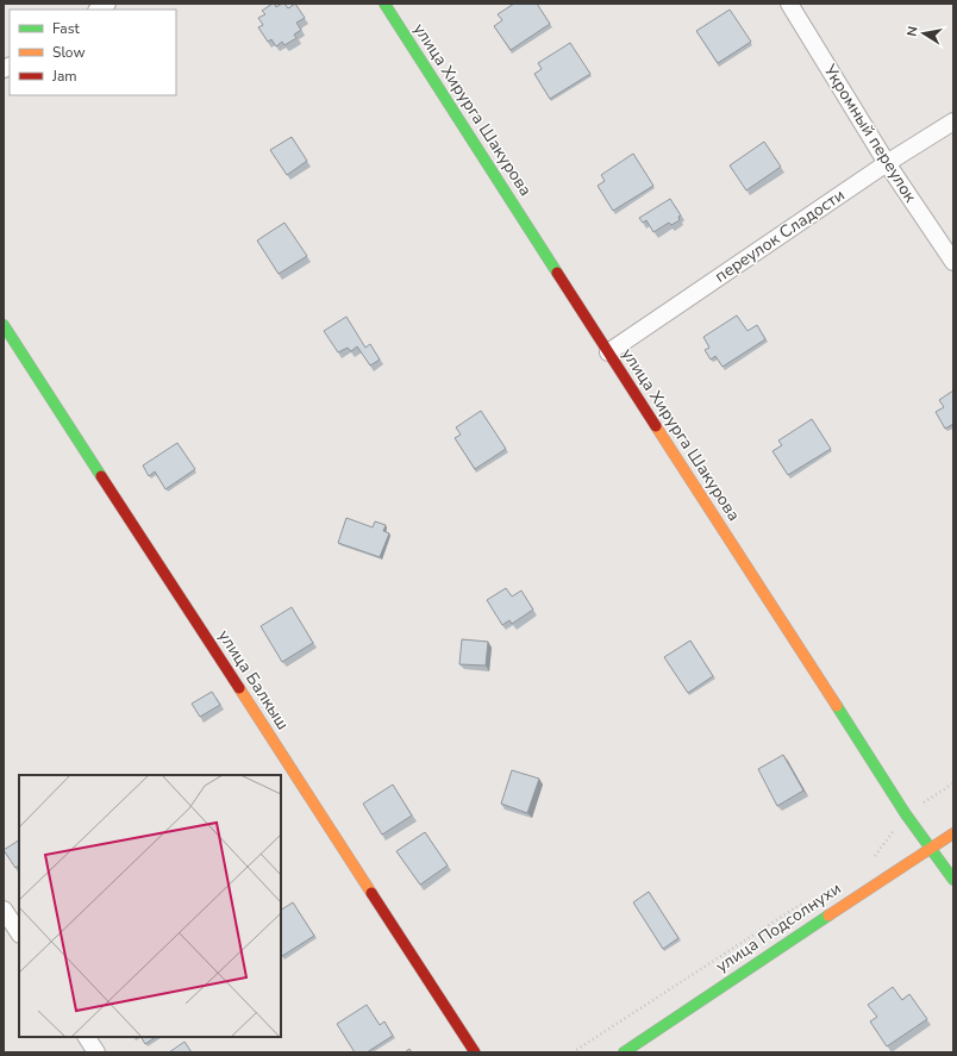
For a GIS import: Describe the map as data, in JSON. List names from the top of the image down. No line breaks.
{"streets":{"street":["улица Хирурга Шакурова","Укромный переулок","переулок Сладости","улица Балкыш","улица Подсолнухи"]},"crossings":[["улица Хирурга Шакурова","переулок Сладости"],["улица Хирурга Шакурова","улица Подсолнухи"],["Укромный переулок","переулок Сладости"]],"legend":["Fast","Slow","Jam"],"north":"left"}
